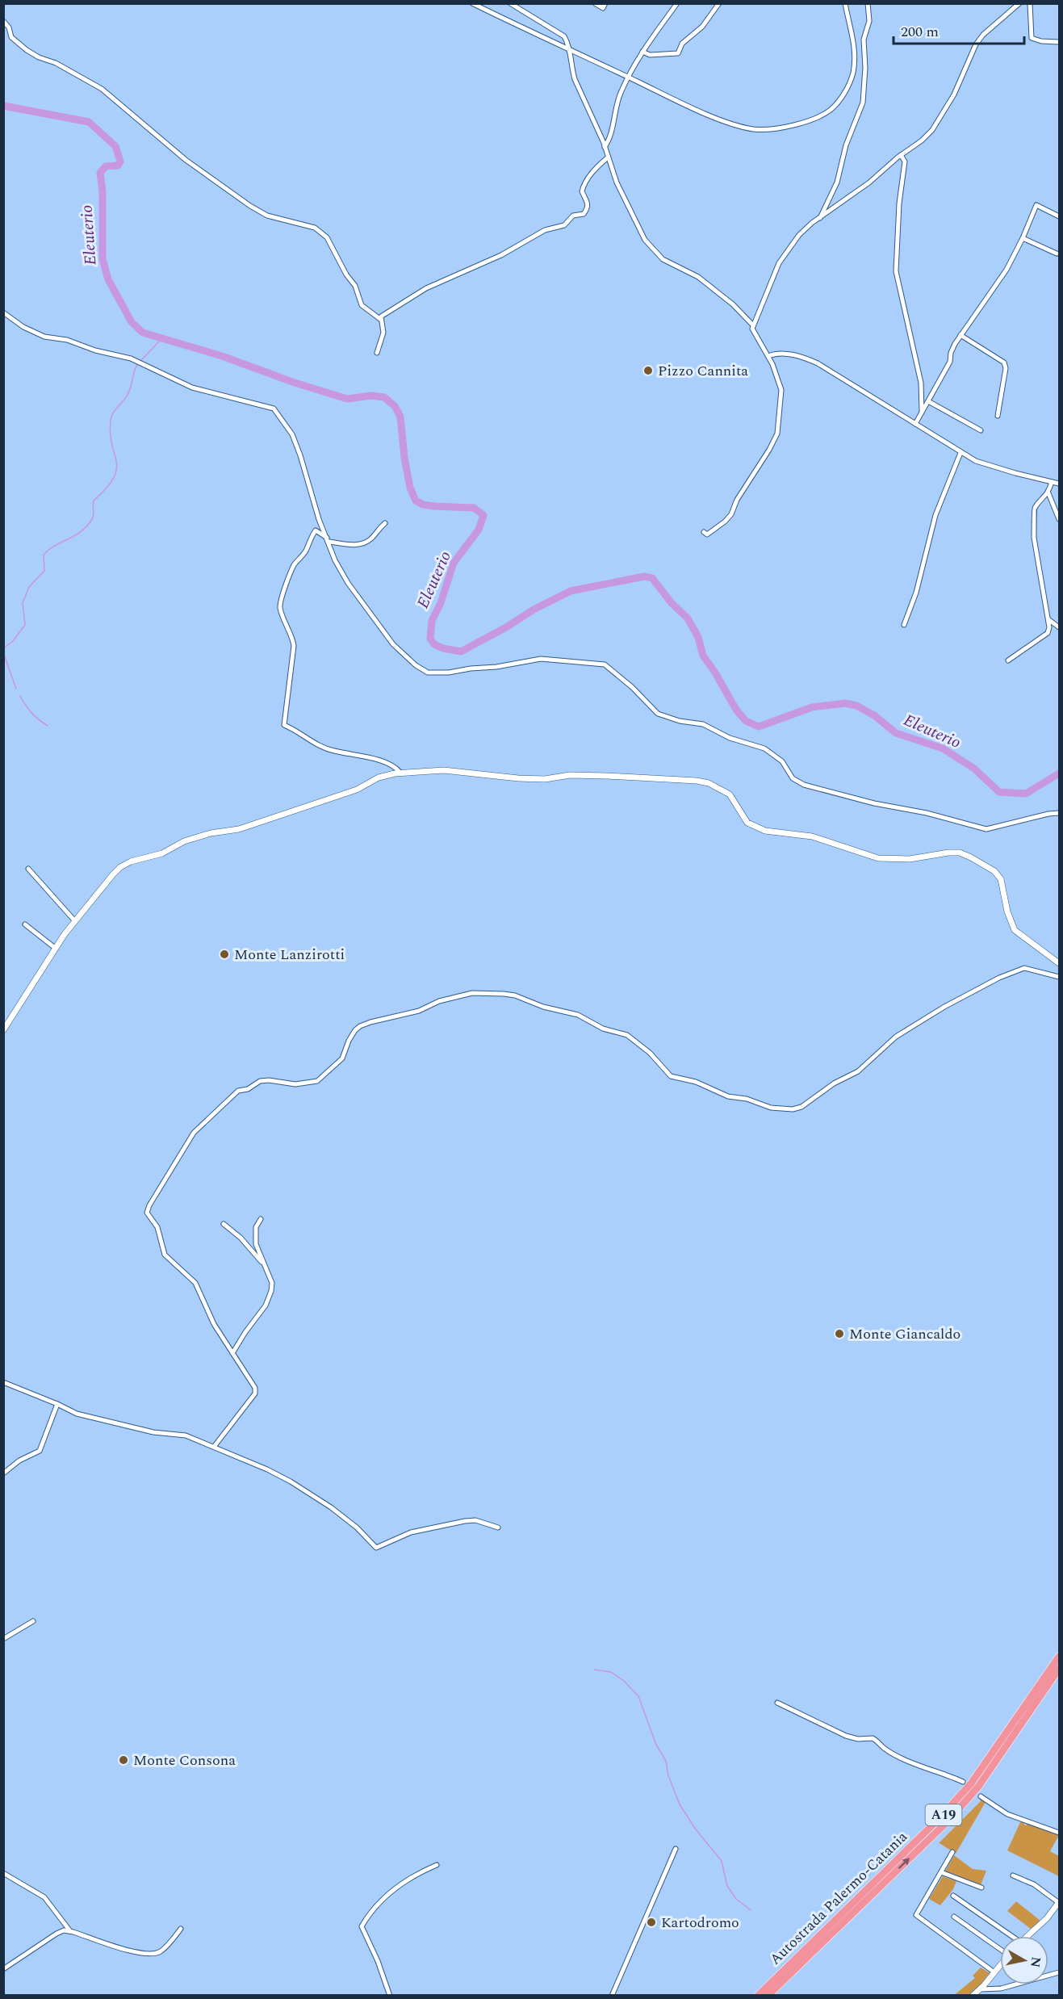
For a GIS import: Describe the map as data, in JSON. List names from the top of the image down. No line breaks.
{"streets":{"highway":["A19","Autostrada Palermo-Catania"]},"water":["Eleuterio"],"places":["Pizzo Cannita","Monte Lanzirotti","Monte Giancaldo","Monte Consona","Kartodromo"],"scale_bar":"200 m","north":"right"}
